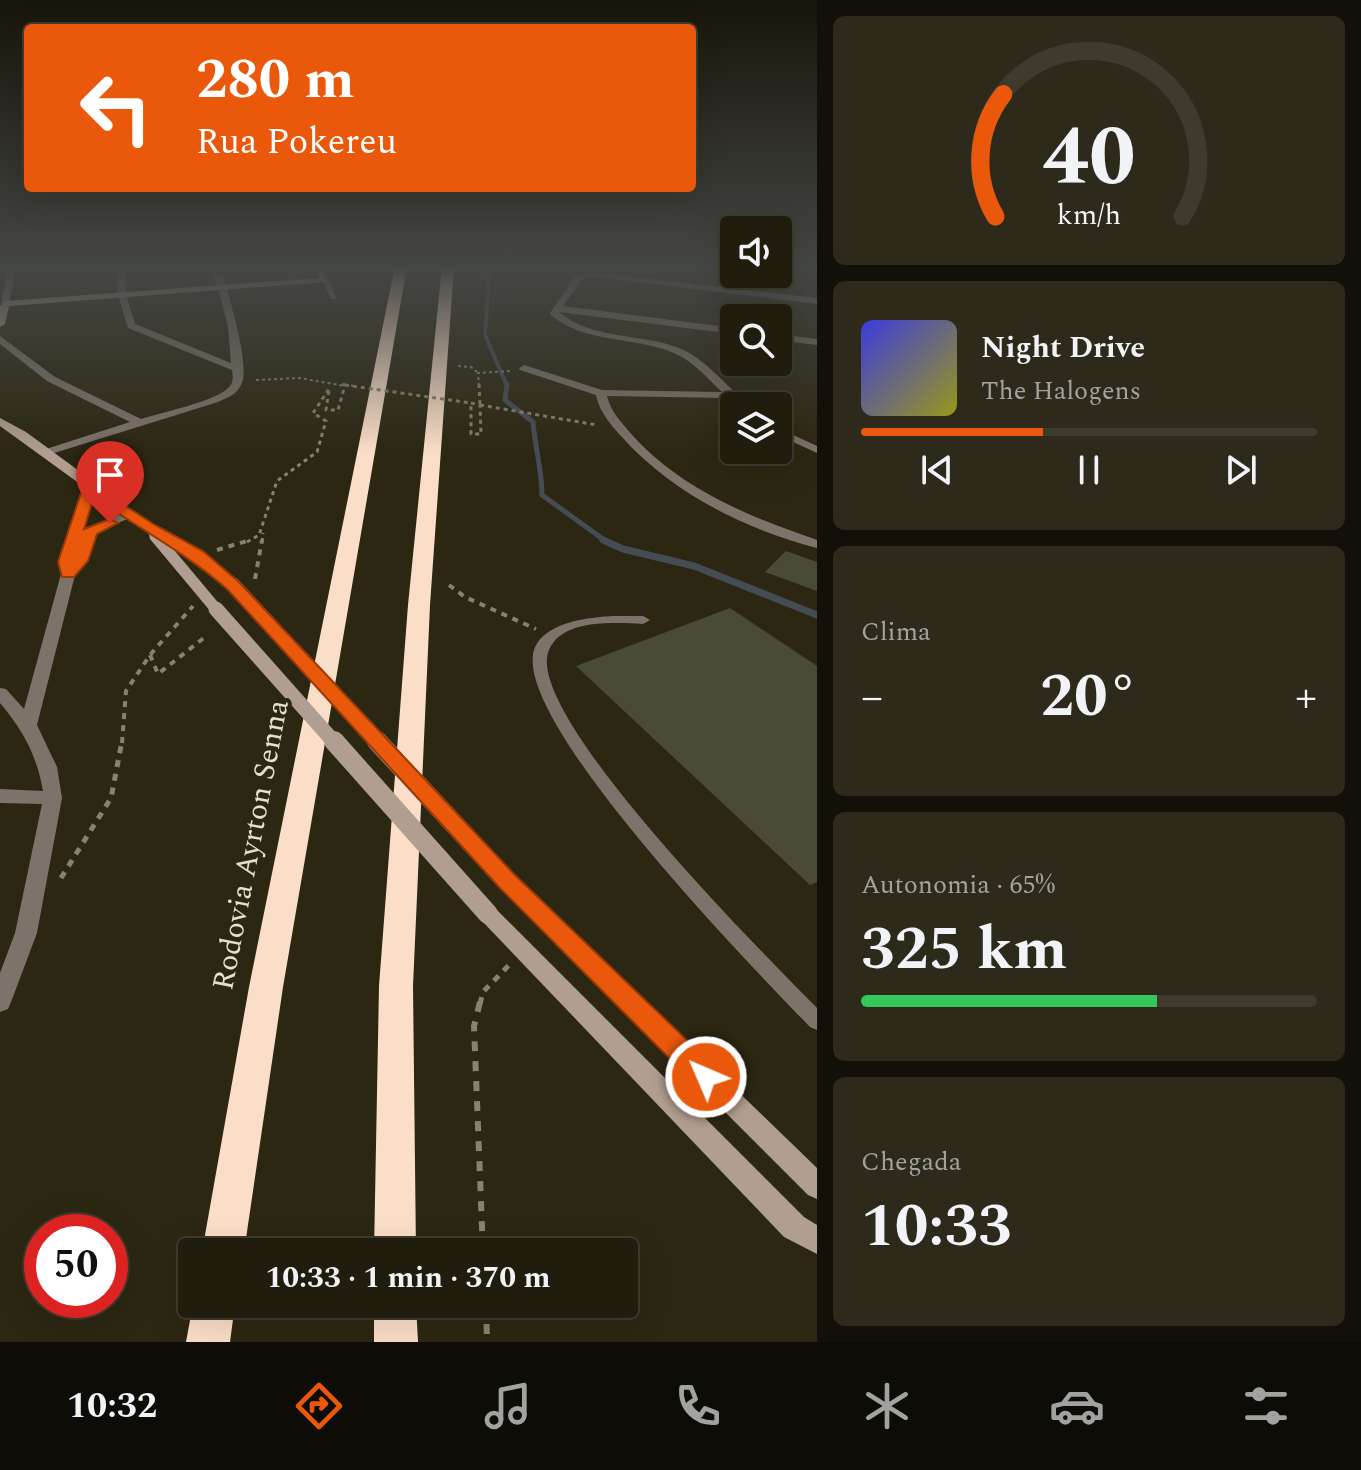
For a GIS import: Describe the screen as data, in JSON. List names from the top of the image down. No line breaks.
{"streets":{"highway":["Rodovia Ayrton Senna"]},"page":{"turn":["280 m","Rua Pokereu"],"song":["Night Drive","The Halogens"],"tile":["Clima",["Autonomia · 65%","325 km"],["Chegada","10:33"]],"heat":["−","20°","+"],"limit":"50","trip":"10:33 · 1 min · 370 m","tabs":"10:32","gauge":["40","km/h"]}}
